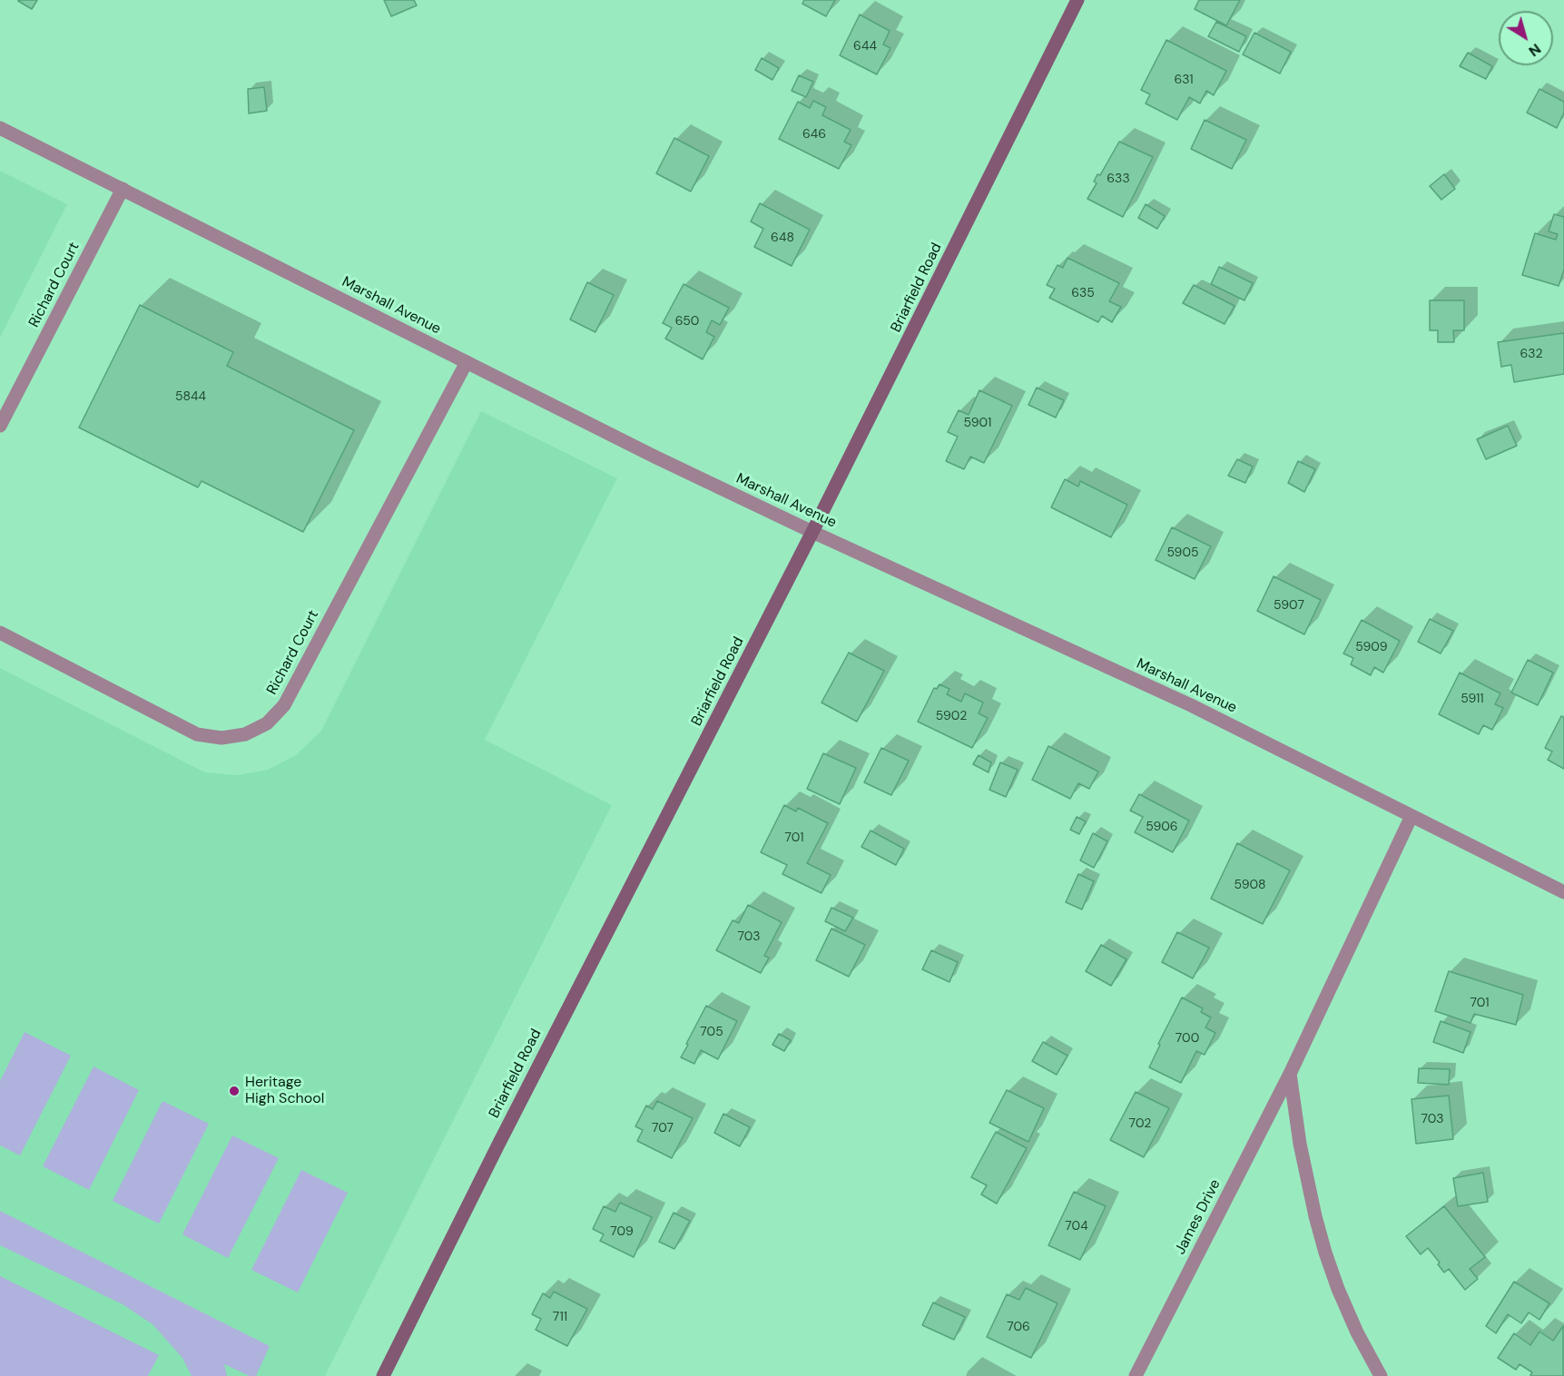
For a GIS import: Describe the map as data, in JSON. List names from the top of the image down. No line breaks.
{"streets":{"main road":["Briarfield Road"],"street":["Richard Court","Marshall Avenue","James Drive"]},"crossings":[["Richard Court","Marshall Avenue"],["Briarfield Road","Marshall Avenue"],["Marshall Avenue","James Drive"]],"places":["Heritage High School"],"house_numbers":["644","631","646","633","648","635","650","632","5844","5901","5905","5907","5909","5911","5902","5906","701","5908","703","701","705","700","703","702","707","704","709","711","706"],"north":"bottom right"}
